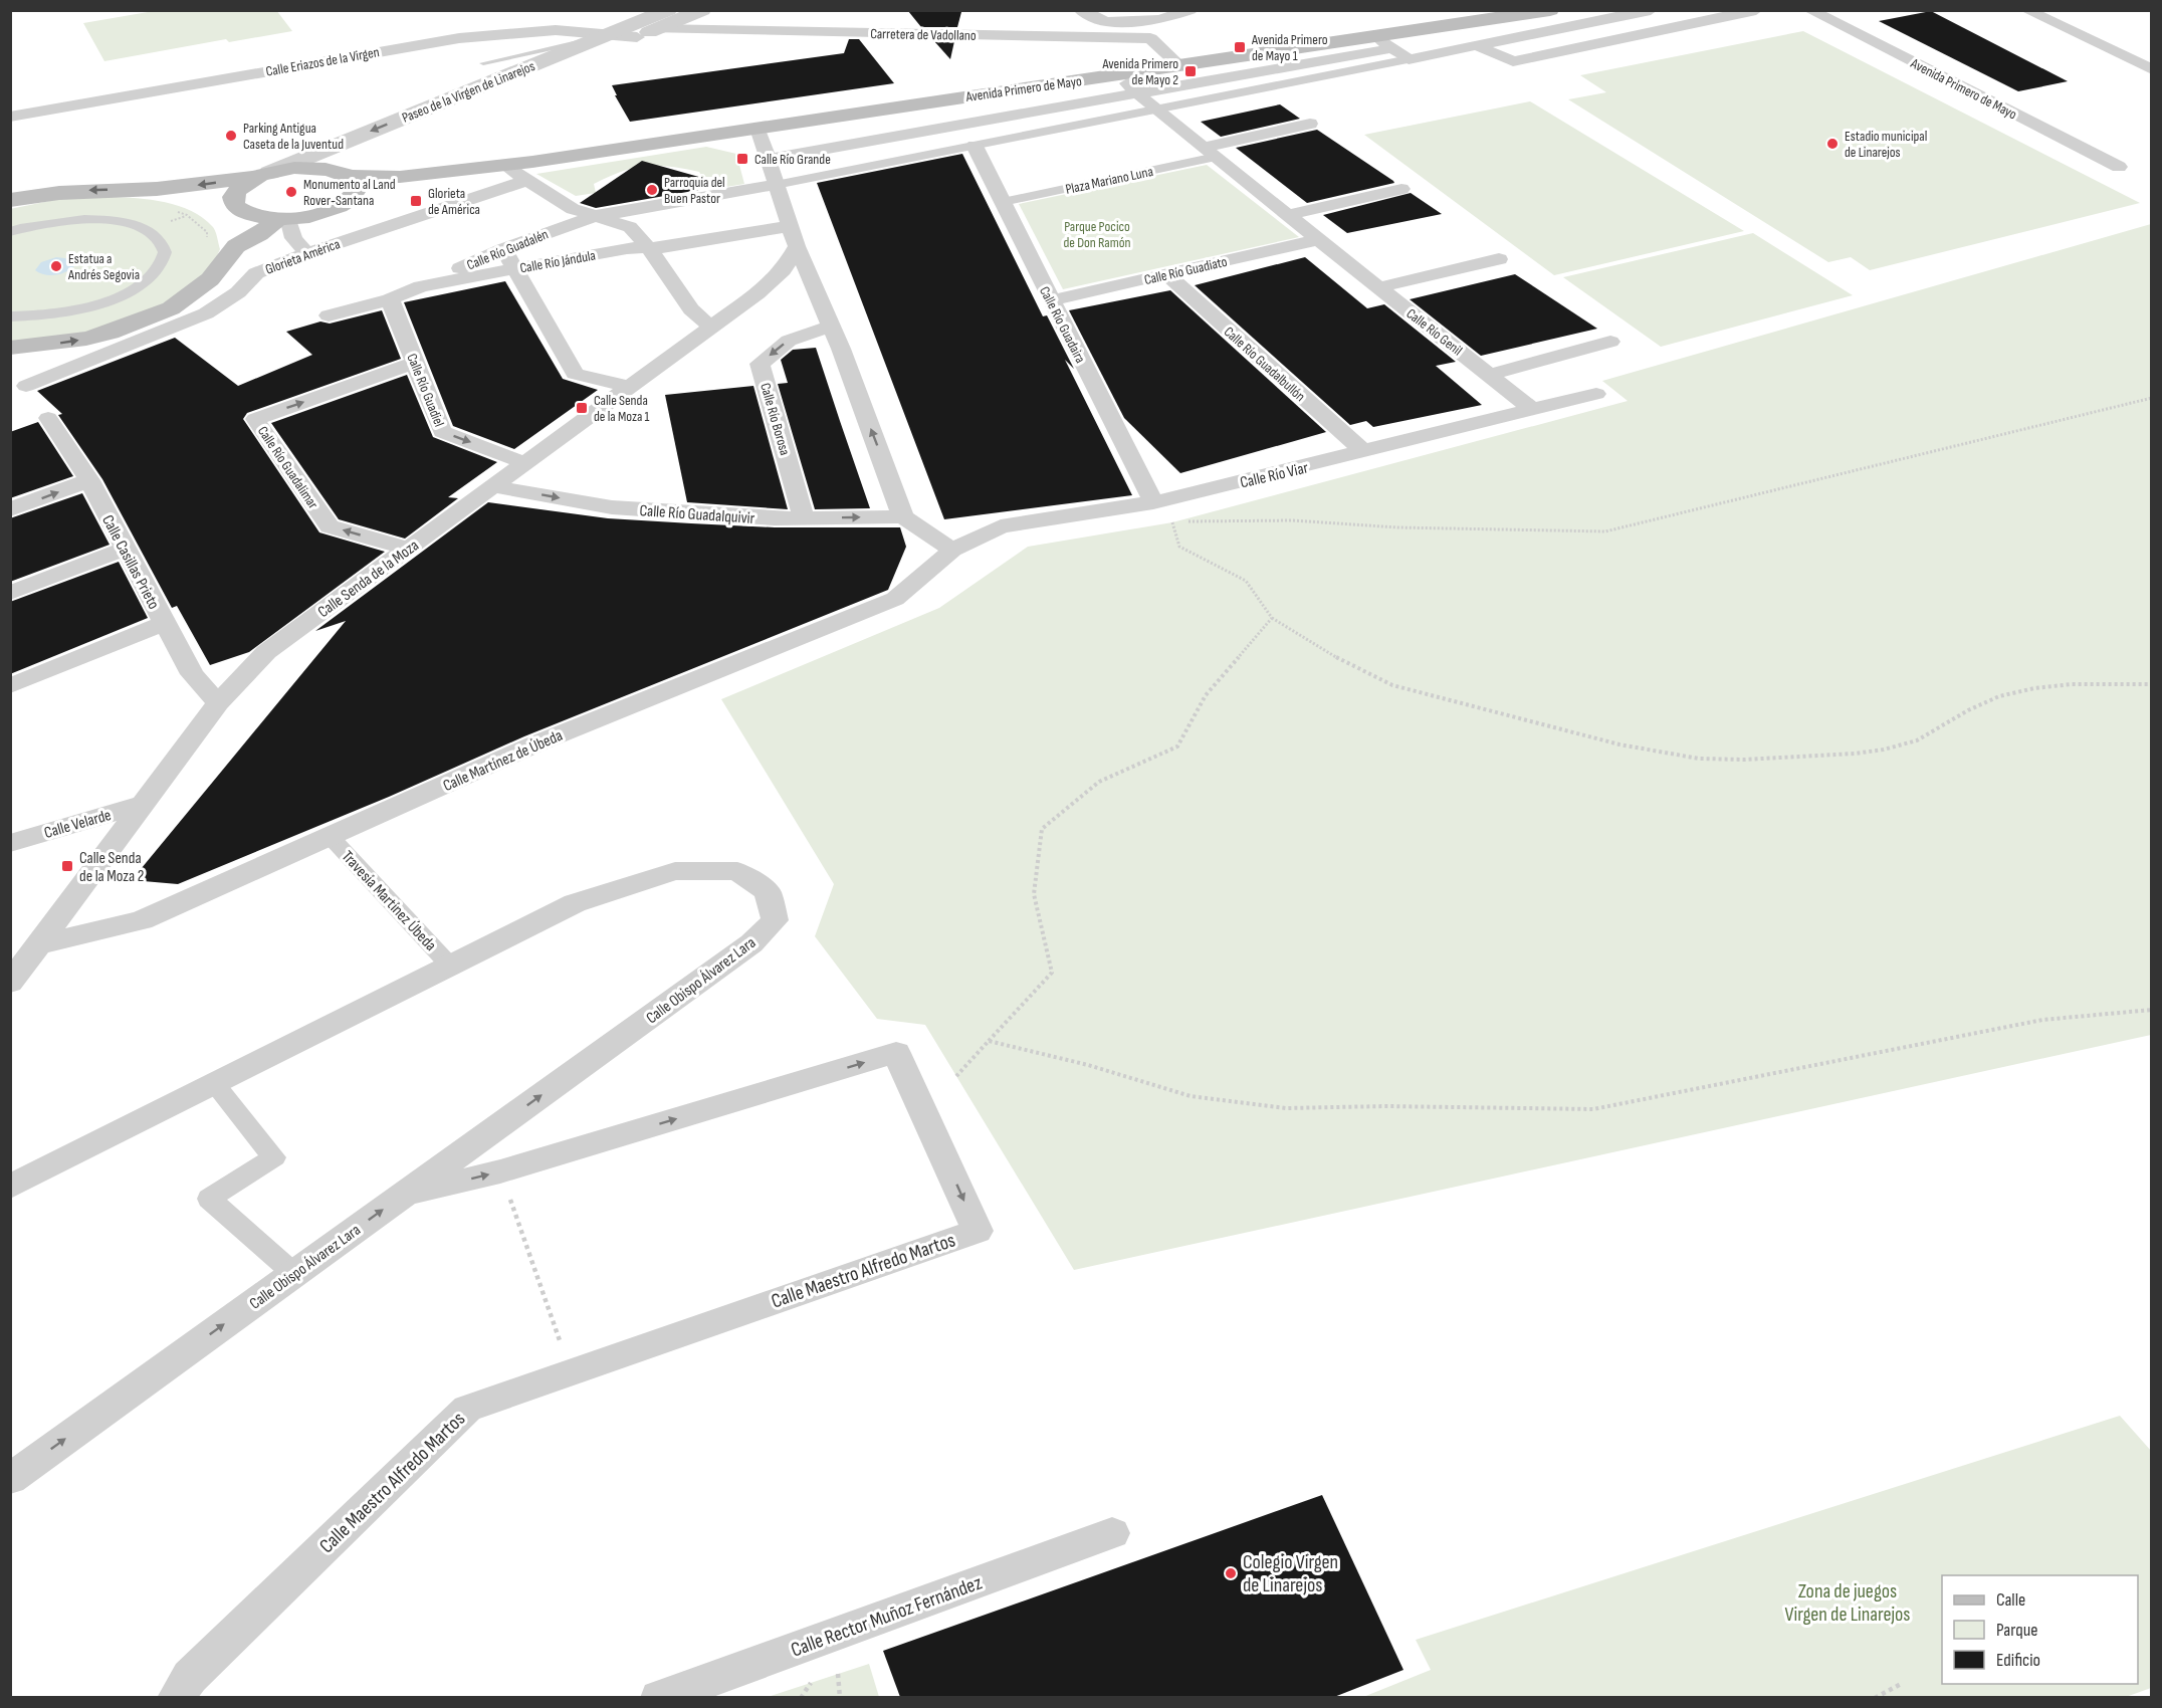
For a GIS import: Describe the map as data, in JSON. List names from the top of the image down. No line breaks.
{"streets":{"main road":["Avenida Primero de Mayo"],"street":["Carretera de Vadollano","Calle Eriazos de la Virgen","Paseo de la Virgen de Linarejos","Plaza Mariano Luna","Calle Río Guadalén","Glorieta América","Calle Río Jándula","Calle Río Guadiato","Calle Río Guadaira","Calle Río Genil","Calle Río Guadalbullón","Calle Río Guadiel","Calle Río Borosa","Calle Río Guadalimar","Calle Río Viar","Calle Río Guadalquivir","Calle Casillas Prieto","Calle Senda de la Moza","Calle Martínez de Úbeda","Calle Velarde","Travesía Martínez Úbeda","Calle Obispo Álvarez Lara","Calle Maestro Alfredo Martos","Calle Rector Muñoz Fernández"]},"crossings":[["Carretera de Vadollano","Avenida Primero de Mayo"],["Carretera de Vadollano","Paseo de la Virgen de Linarejos"],["Calle Eriazos de la Virgen","Paseo de la Virgen de Linarejos"],["Avenida Primero de Mayo","Calle Río Guadalén"],["Avenida Primero de Mayo","Glorieta América"],["Avenida Primero de Mayo","Calle Río Genil"],["Plaza Mariano Luna","Calle Río Guadaira"],["Plaza Mariano Luna","Calle Río Genil"],["Calle Río Guadalén","Glorieta América"],["Calle Río Guadalén","Calle Río Jándula"],["Calle Río Guadalén","Calle Senda de la Moza"],["Calle Río Jándula","Calle Río Guadiel"],["Calle Río Jándula","Calle Senda de la Moza"],["Calle Río Guadiato","Calle Río Guadaira"],["Calle Río Guadiato","Calle Río Genil"],["Calle Río Guadiato","Calle Río Guadalbullón"],["Calle Río Guadaira","Calle Río Viar"],["Calle Río Genil","Calle Río Viar"],["Calle Río Guadalbullón","Calle Río Viar"],["Calle Río Guadiel","Calle Río Guadalimar"],["Calle Río Guadiel","Calle Senda de la Moza"],["Calle Río Borosa","Calle Río Guadalquivir"],["Calle Río Guadalimar","Calle Senda de la Moza"],["Calle Río Viar","Calle Martínez de Úbeda"],["Calle Río Guadalquivir","Calle Senda de la Moza"],["Calle Casillas Prieto","Calle Senda de la Moza"],["Calle Senda de la Moza","Calle Martínez de Úbeda"],["Calle Senda de la Moza","Calle Velarde"],["Calle Martínez de Úbeda","Travesía Martínez Úbeda"],["Travesía Martínez Úbeda","Calle Obispo Álvarez Lara"],["Calle Obispo Álvarez Lara","Calle Maestro Alfredo Martos"]],"one_way":["Calle Río Guadiel","Calle Río Guadalquivir"],"parks":["Parque Pocico de Don Ramón","Zona de juegos Virgen de Linarejos"],"places":{"transit":["Avenida Primero de Mayo 1","Avenida Primero de Mayo 2","Calle Río Grande","Glorieta de América","Calle Senda de la Moza 1","Calle Senda de la Moza 2"],"other":["Parking Antigua Caseta de la Juventud","Estadio municipal de Linarejos","Parroquia del Buen Pastor","Monumento al Land Rover-Santana","Estatua a Andrés Segovia","Colegio Virgen de Linarejos"]},"legend":["Calle","Parque","Edificio"]}
